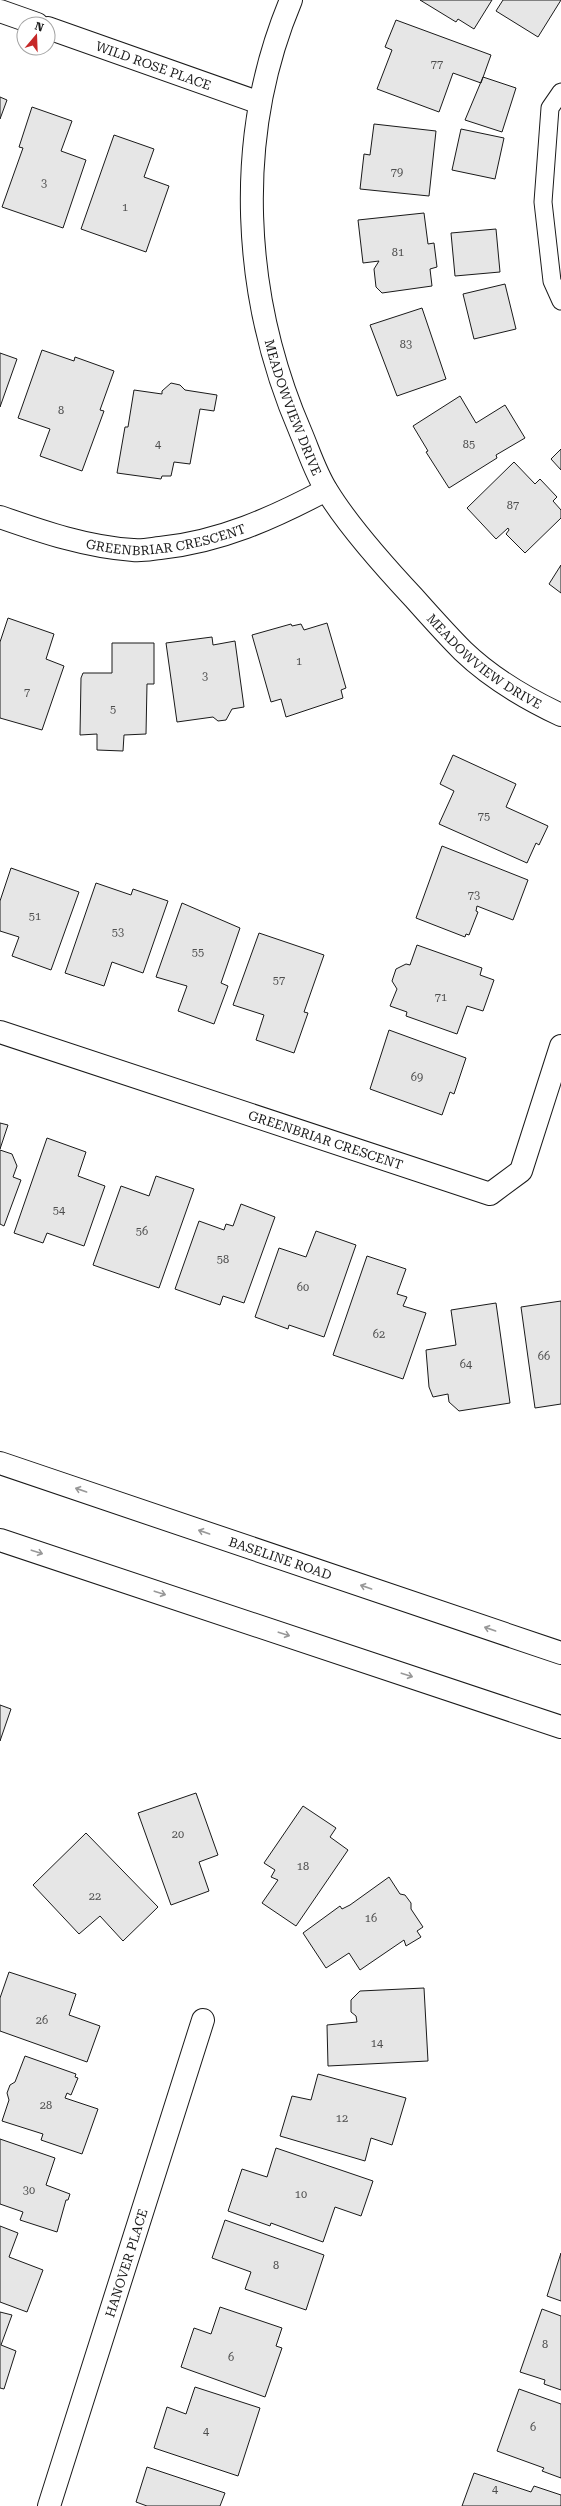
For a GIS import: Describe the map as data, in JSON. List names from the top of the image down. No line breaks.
{"streets":{"street":["WILD ROSE PLACE","MEADOWVIEW DRIVE","GREENBRIAR CRESCENT","BASELINE ROAD","HANOVER PLACE"]},"crossings":[["WILD ROSE PLACE","MEADOWVIEW DRIVE"],["MEADOWVIEW DRIVE","GREENBRIAR CRESCENT"]],"house_numbers":["77","79","3","1","81","83","8","4","85","87","1","3","7","5","75","73","51","53","55","57","71","69","54","56","58","60","62","66","64","20","18","22","16","26","14","28","12","30","10","8","8","6","6","4","4"],"north":"top"}
